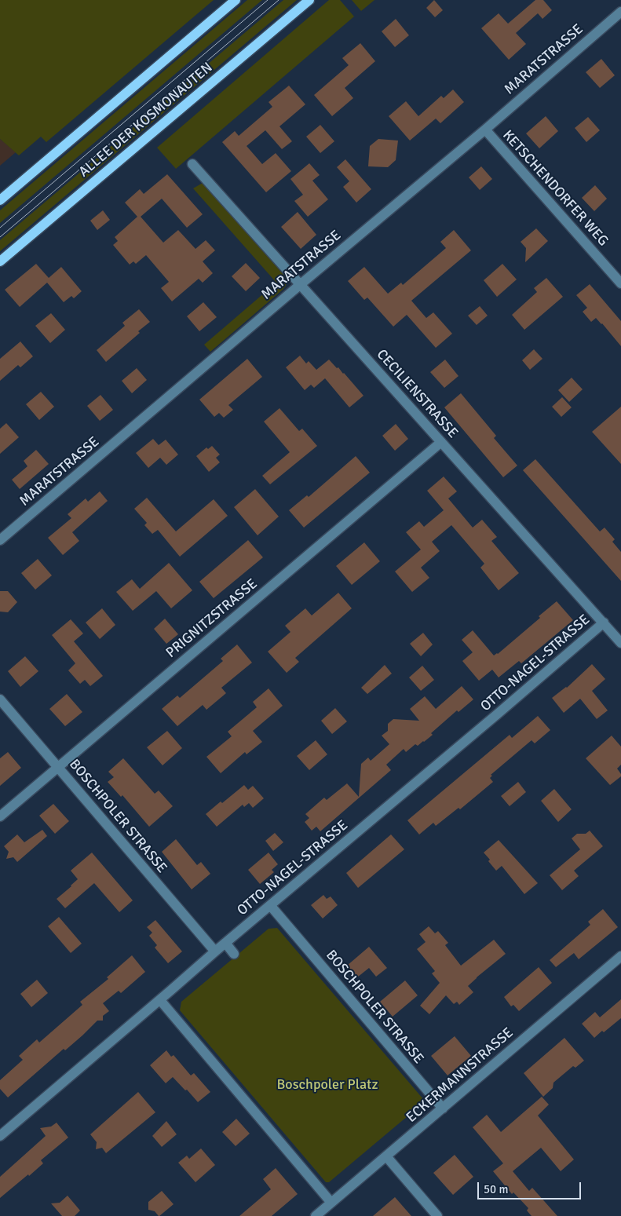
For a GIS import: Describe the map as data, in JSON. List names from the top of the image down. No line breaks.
{"streets":{"main road":["ALLEE DER KOSMONAUTEN"],"street":["MARATSTRASSE","KETSCHENDORFER WEG","CECILIENSTRASSE","PRIGNITZSTRASSE","OTTO-NAGEL-STRASSE","BOSCHPOLER STRASSE","ECKERMANNSTRASSE"]},"crossings":[["MARATSTRASSE","KETSCHENDORFER WEG"],["MARATSTRASSE","CECILIENSTRASSE"],["CECILIENSTRASSE","PRIGNITZSTRASSE"],["CECILIENSTRASSE","OTTO-NAGEL-STRASSE"],["PRIGNITZSTRASSE","BOSCHPOLER STRASSE"],["OTTO-NAGEL-STRASSE","BOSCHPOLER STRASSE"],["BOSCHPOLER STRASSE","ECKERMANNSTRASSE"]],"parks":["Boschpoler Platz"],"scale_bar":"50 m"}
